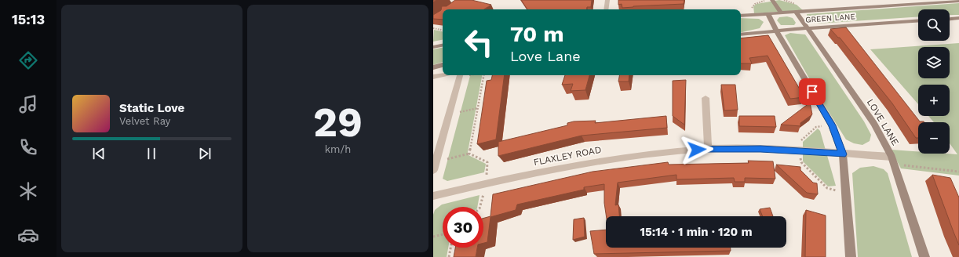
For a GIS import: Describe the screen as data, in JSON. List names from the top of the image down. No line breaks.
{"streets":{"street":["GREEN LANE","LOVE LANE","FLAXLEY ROAD"]},"crossings":[["GREEN LANE","LOVE LANE"],["LOVE LANE","FLAXLEY ROAD"]],"page":{"tabs":"15:13","tile":["29","km/h"],"map_buttons":["+","−"],"turn":["70 m","Love Lane"],"song":["Static Love","Velvet Ray"],"limit":"30","trip":"15:14 · 1 min · 120 m"}}
